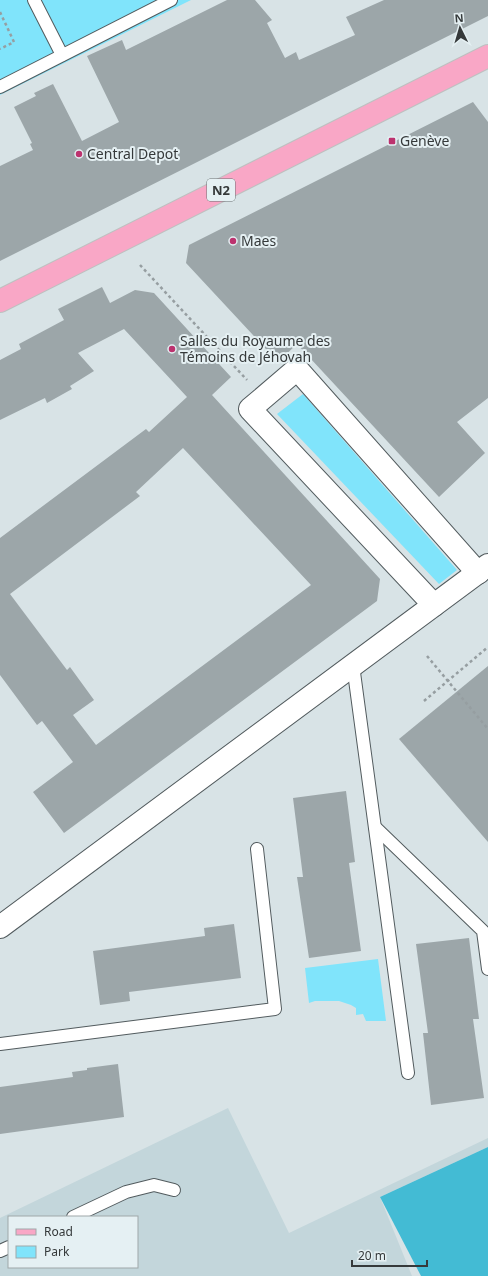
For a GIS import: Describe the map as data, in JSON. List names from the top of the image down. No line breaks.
{"streets":{"main road":["N2"]},"places":{"transit":["Genève"],"other":["Central Depot","Maes","Salles du Royaume des Témoins de Jéhovah"]},"legend":["Road","Park"],"scale_bar":"20 m","north":"top"}
